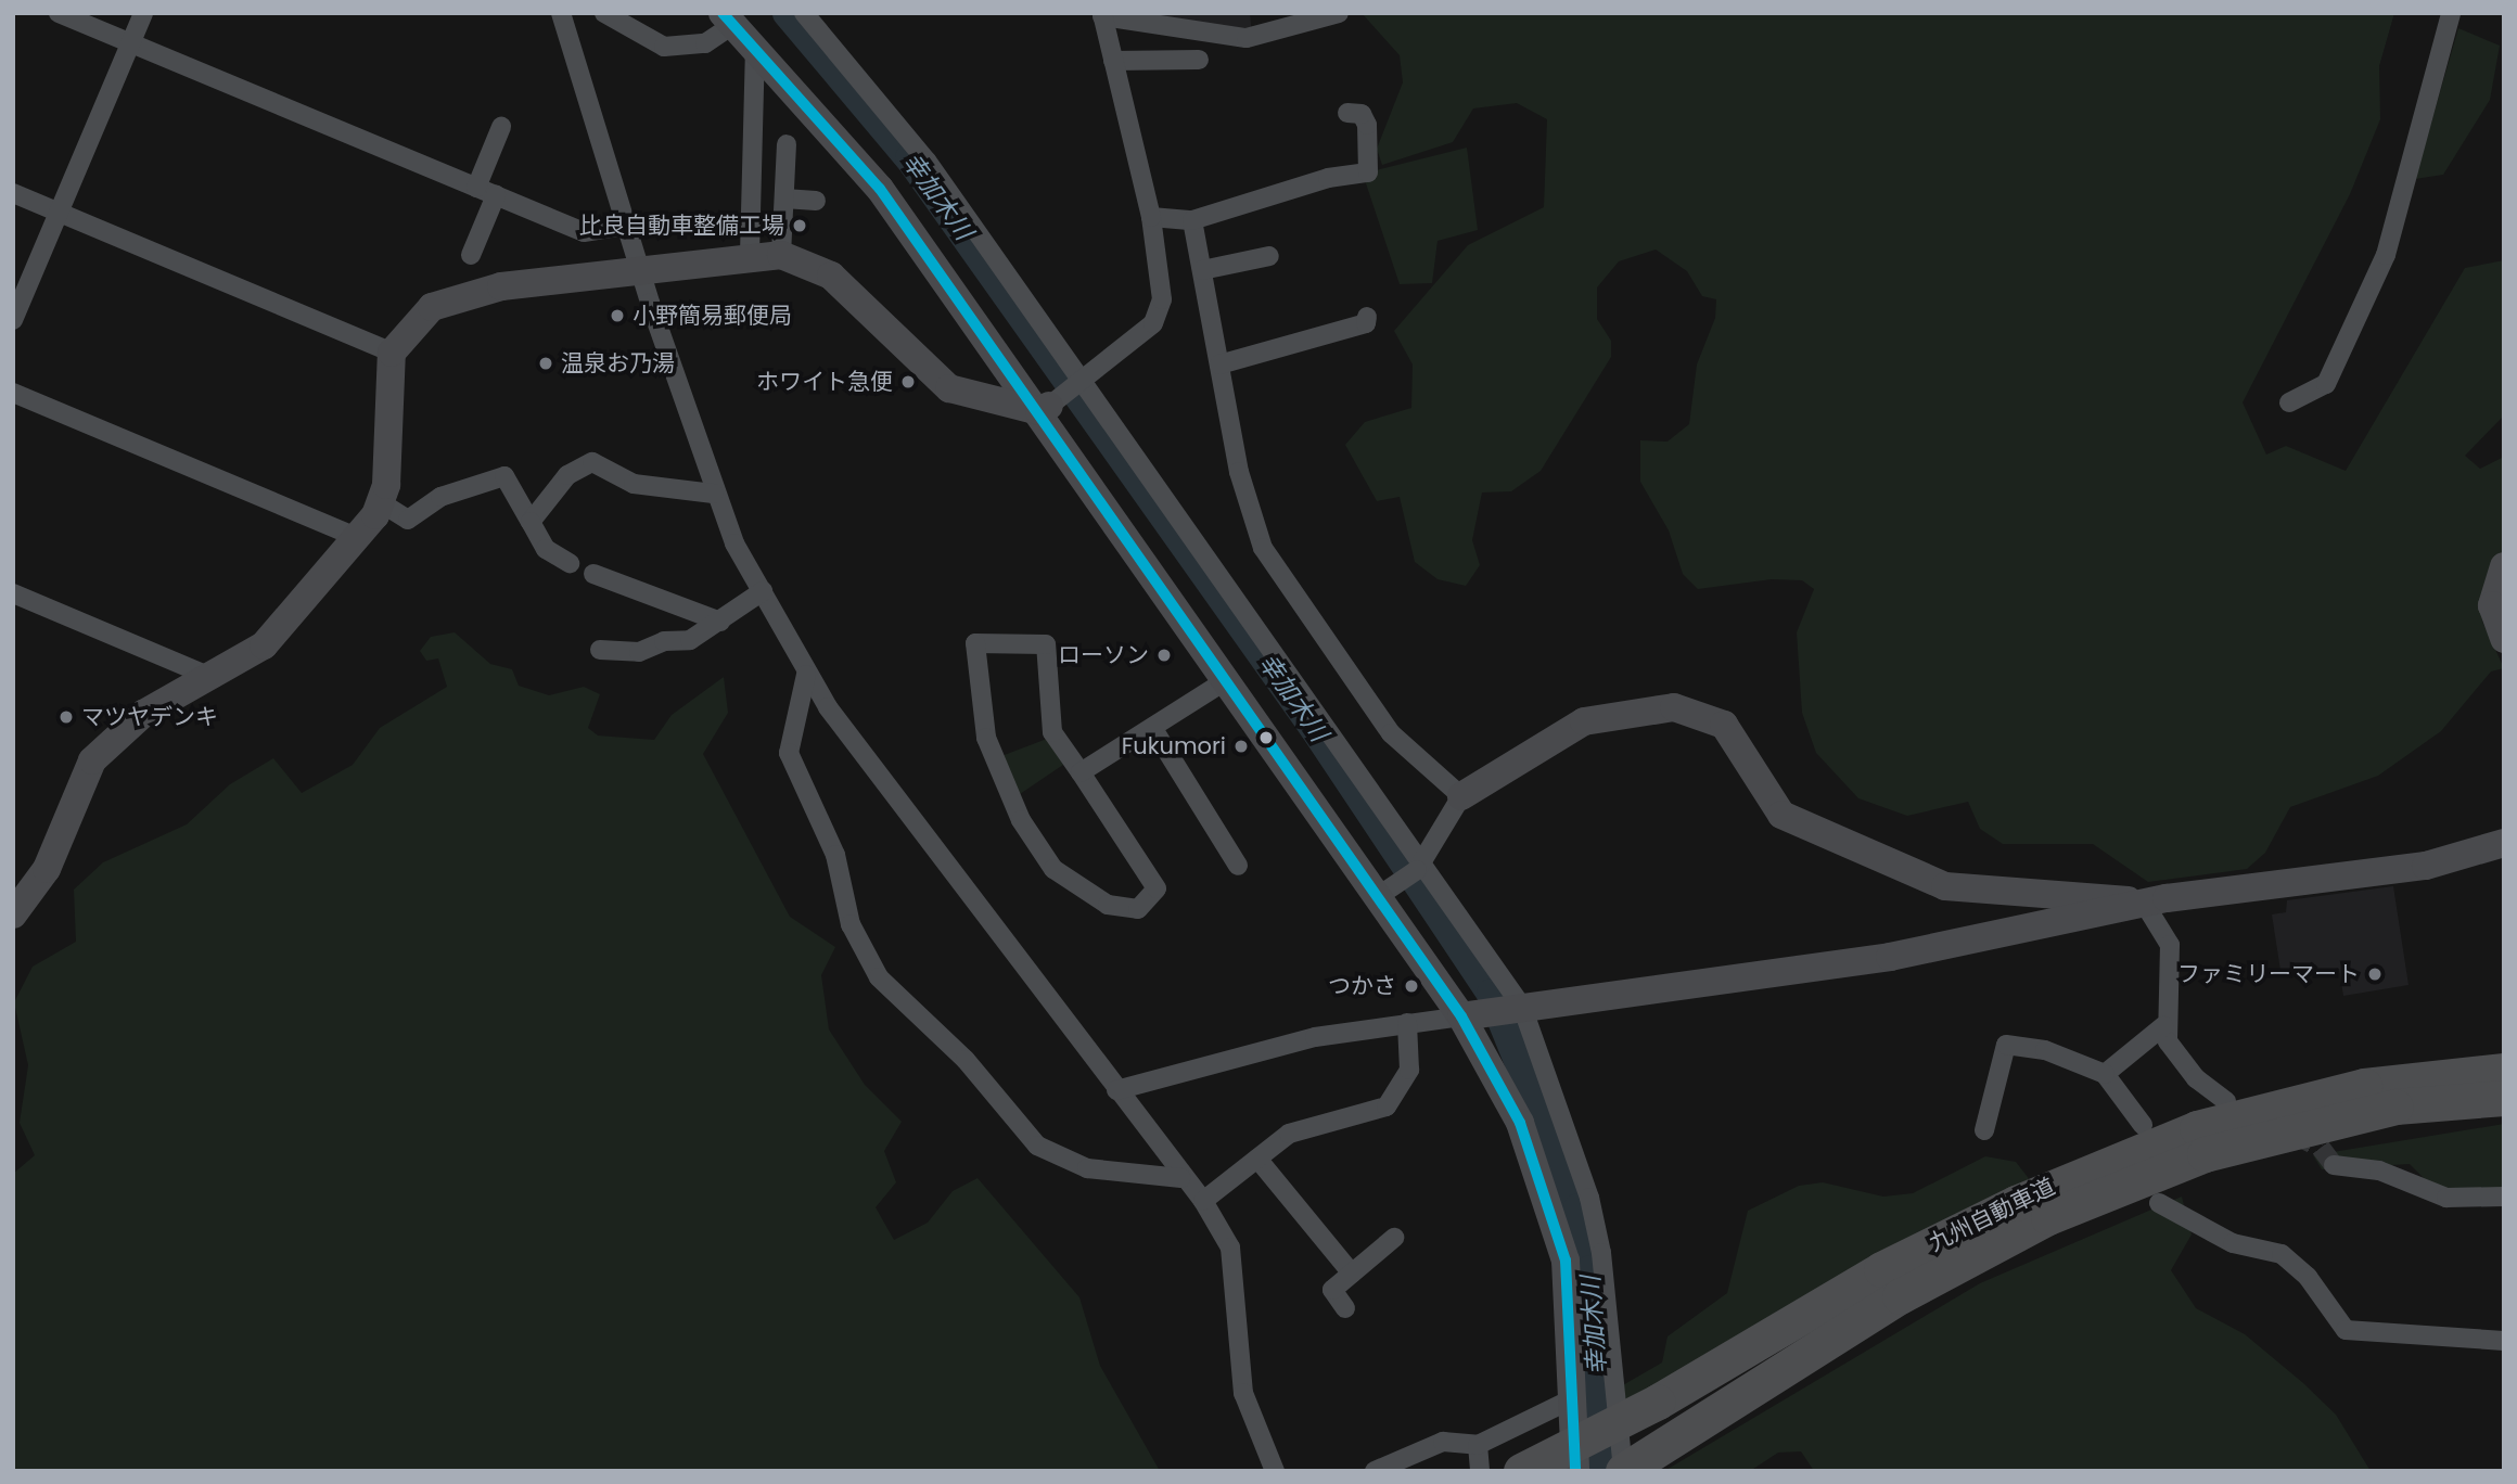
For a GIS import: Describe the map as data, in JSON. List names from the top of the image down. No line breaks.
{"streets":{"highway":["九州自動車道"]},"water":["幸加木川"],"places":["比良自動車整備工場","小野簡易郵便局","温泉お乃湯","ホワイト急便","ローソン","マツヤデンキ","Fukumori","ファミリーマート","つかさ"]}
